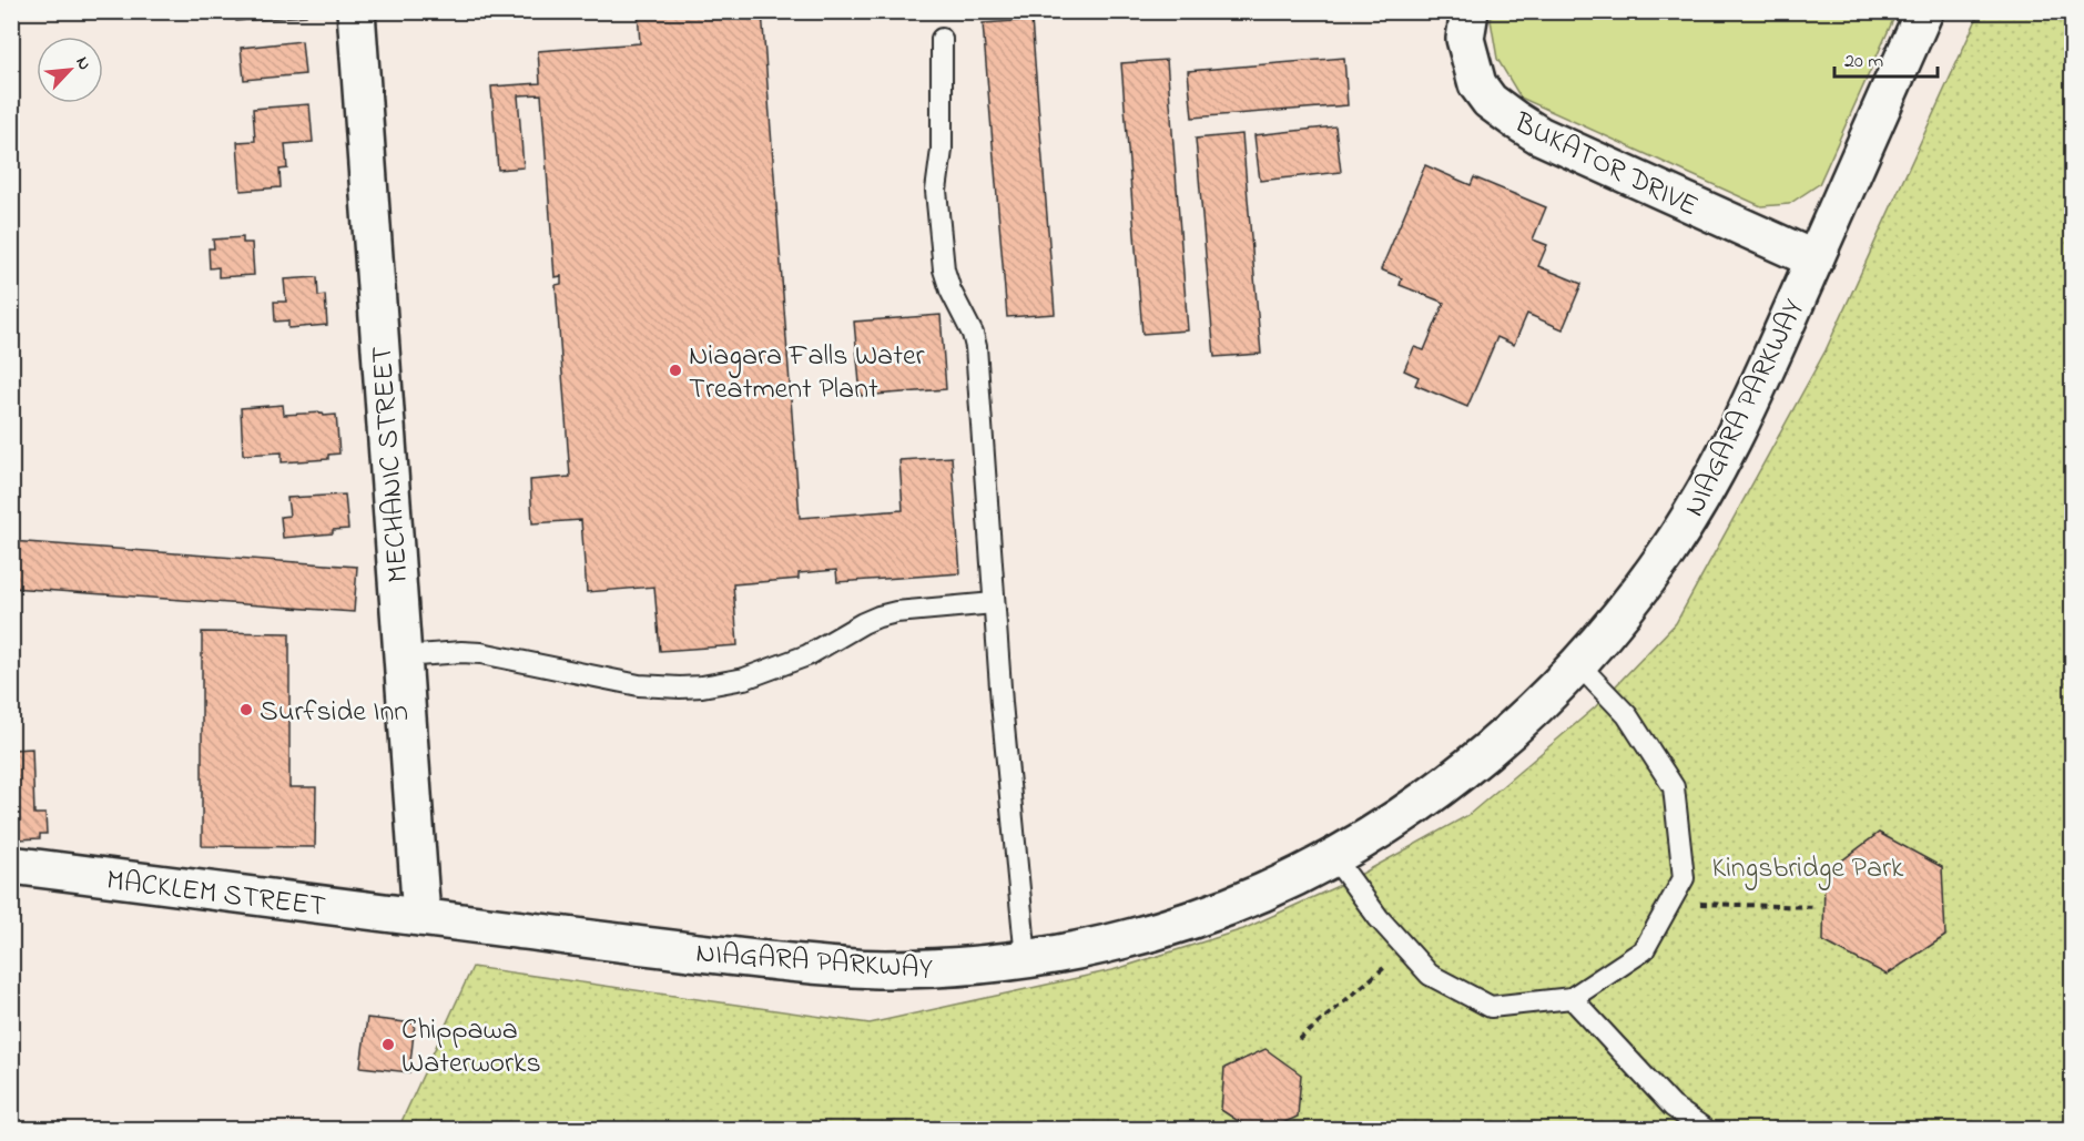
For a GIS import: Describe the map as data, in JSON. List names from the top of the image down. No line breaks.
{"streets":{"main road":["BUKATOR DRIVE","NIAGARA PARKWAY","MECHANIC STREET","MACKLEM STREET"]},"crossings":[["BUKATOR DRIVE","NIAGARA PARKWAY"],["NIAGARA PARKWAY","MECHANIC STREET"],["NIAGARA PARKWAY","MACKLEM STREET"],["MECHANIC STREET","MACKLEM STREET"]],"parks":["Kingsbridge Park"],"places":["Niagara Falls Water Treatment Plant","Surfside Inn","Chippawa Waterworks"],"scale_bar":"20 m","north":"top right"}
